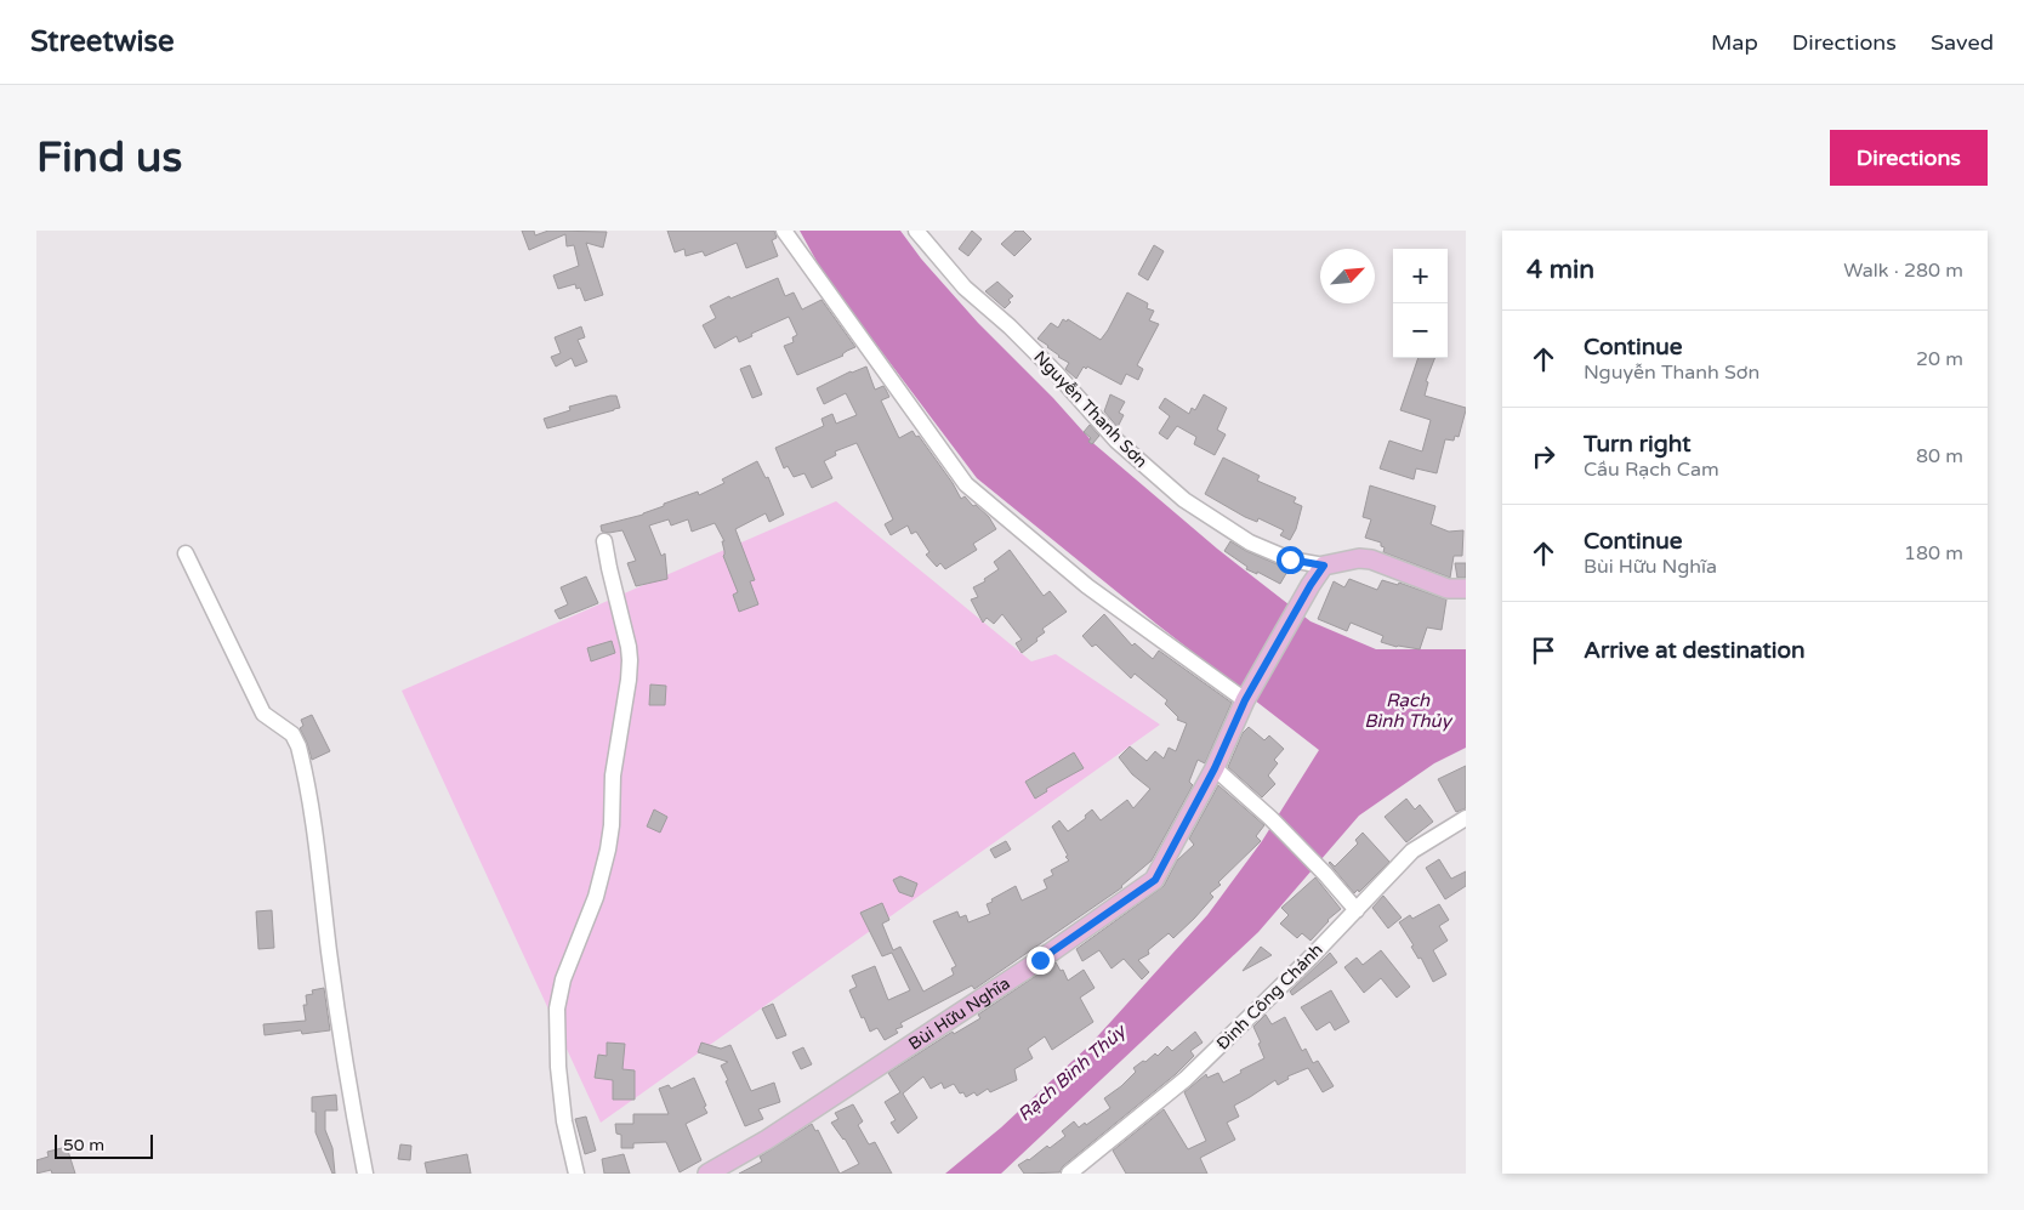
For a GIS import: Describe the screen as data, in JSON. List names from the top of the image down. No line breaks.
{"streets":{"main road":["Bùi Hữu Nghĩa"],"street":["Nguyễn Thanh Sơn","Đinh Công Chánh"]},"crossings":[["Nguyễn Thanh Sơn","Bùi Hữu Nghĩa"]],"water":["Rạch Bình Thủy"],"scale_bar":"50 m","north":"top right","page":{"header":"Streetwise","nav":["Map","Directions","Saved"],"buttons":"Directions","title":"Find us","heading":["4 min","Walk · 280 m"],"map_buttons":["+","−"],"list":[["Continue","Nguyễn Thanh Sơn","20 m"],["Turn right","Cầu Rạch Cam","80 m"],["Continue","Bùi Hữu Nghĩa","180 m"],"Arrive at destination"],"scale":"50 m"}}
